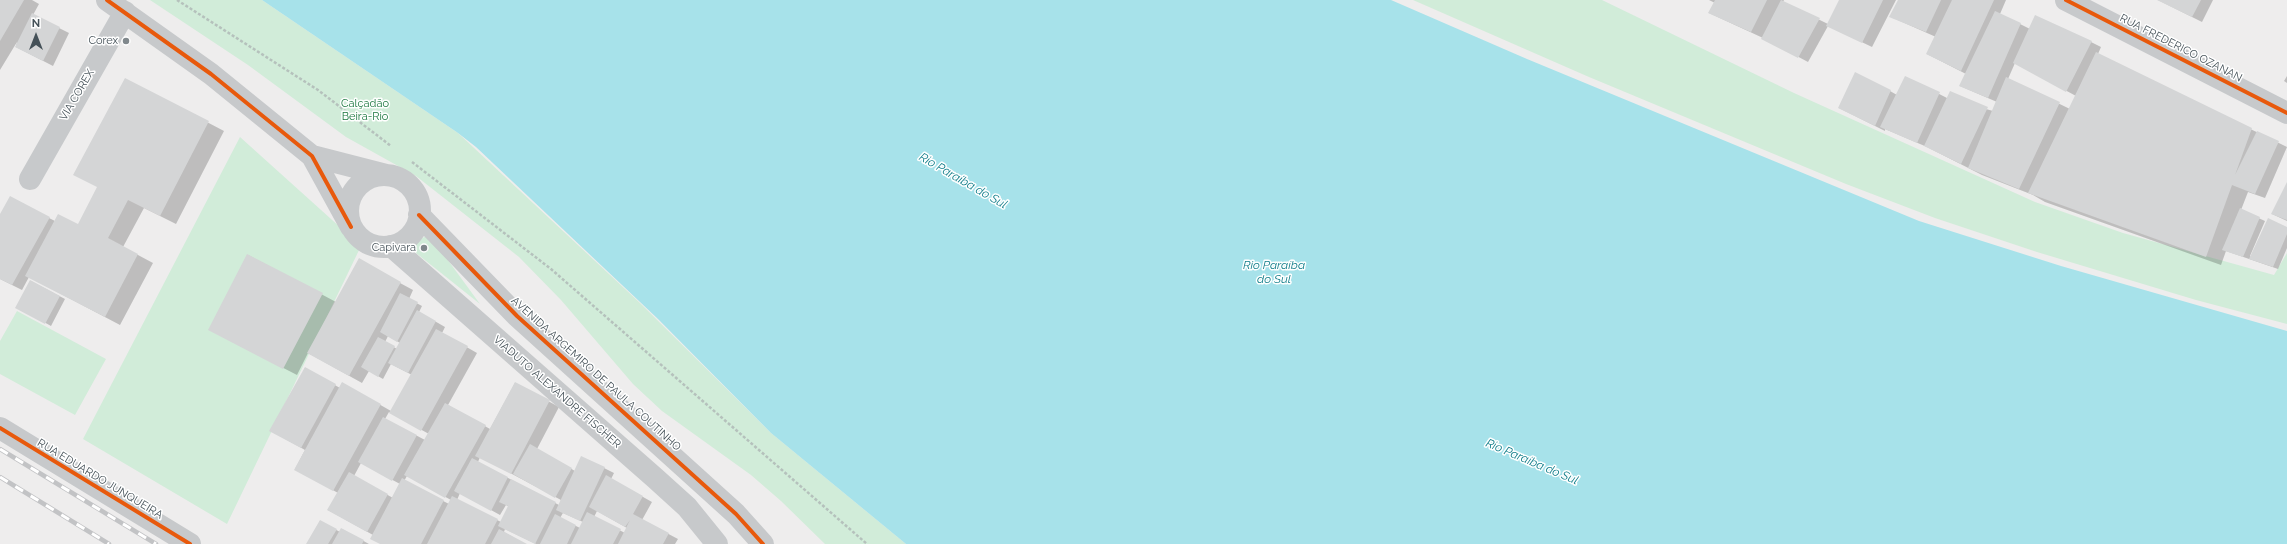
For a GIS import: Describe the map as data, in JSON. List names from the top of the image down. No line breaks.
{"streets":{"street":["RUA FREDERICO OZANAN","VIA COREX","AVENIDA ARGEMIRO DE PAULA COUTINHO","VIADUTO ALEXANDRE FISCHER","RUA EDUARDO JUNQUEIRA"]},"crossings":[["AVENIDA ARGEMIRO DE PAULA COUTINHO","VIADUTO ALEXANDRE FISCHER"]],"water":["Rio Paraíba do Sul"],"parks":["Calçadão Beira-Rio"],"places":["Corex","Capivara"],"north":"top"}
